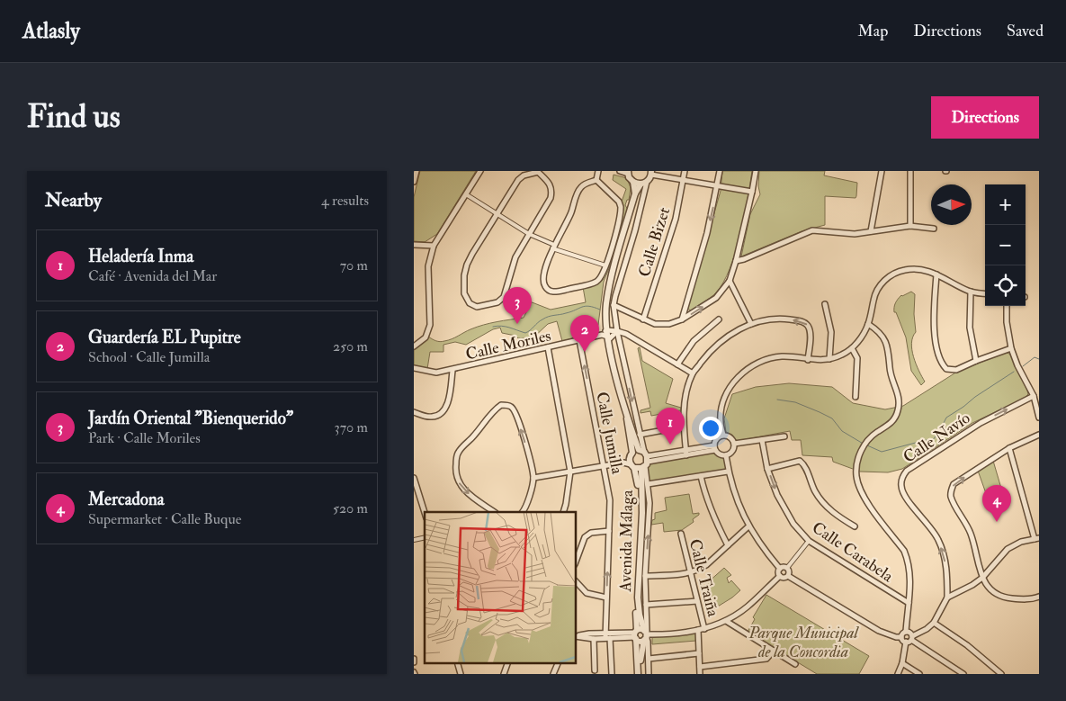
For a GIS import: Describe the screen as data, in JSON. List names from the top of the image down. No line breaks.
{"streets":{"street":["Calle Bizet","Calle Moriles","Calle Jumilla","Calle Navío","Avenida Málaga","Calle Carabela","Calle Traiña"]},"crossings":[["Calle Moriles","Calle Jumilla"]],"parks":["Parque Municipal de la Concordia"],"north":"right","page":{"header":"Atlasly","nav":["Map","Directions","Saved"],"buttons":"Directions","title":"Find us","heading":["Nearby","4 results"],"map_buttons":["+","−"],"list":[{"mark":"1","name":"Heladería Inma","note":"Café · Avenida del Mar","value":"70 m"},{"mark":"2","name":"Guardería EL Pupitre","note":"School · Calle Jumilla","value":"250 m"},{"mark":"3","name":"Jardín Oriental \"Bienquerido\"","note":"Park · Calle Moriles","value":"370 m"},{"mark":"4","name":"Mercadona","note":"Supermarket · Calle Buque","value":"520 m"}],"pins":["3","2","1","4"]}}
